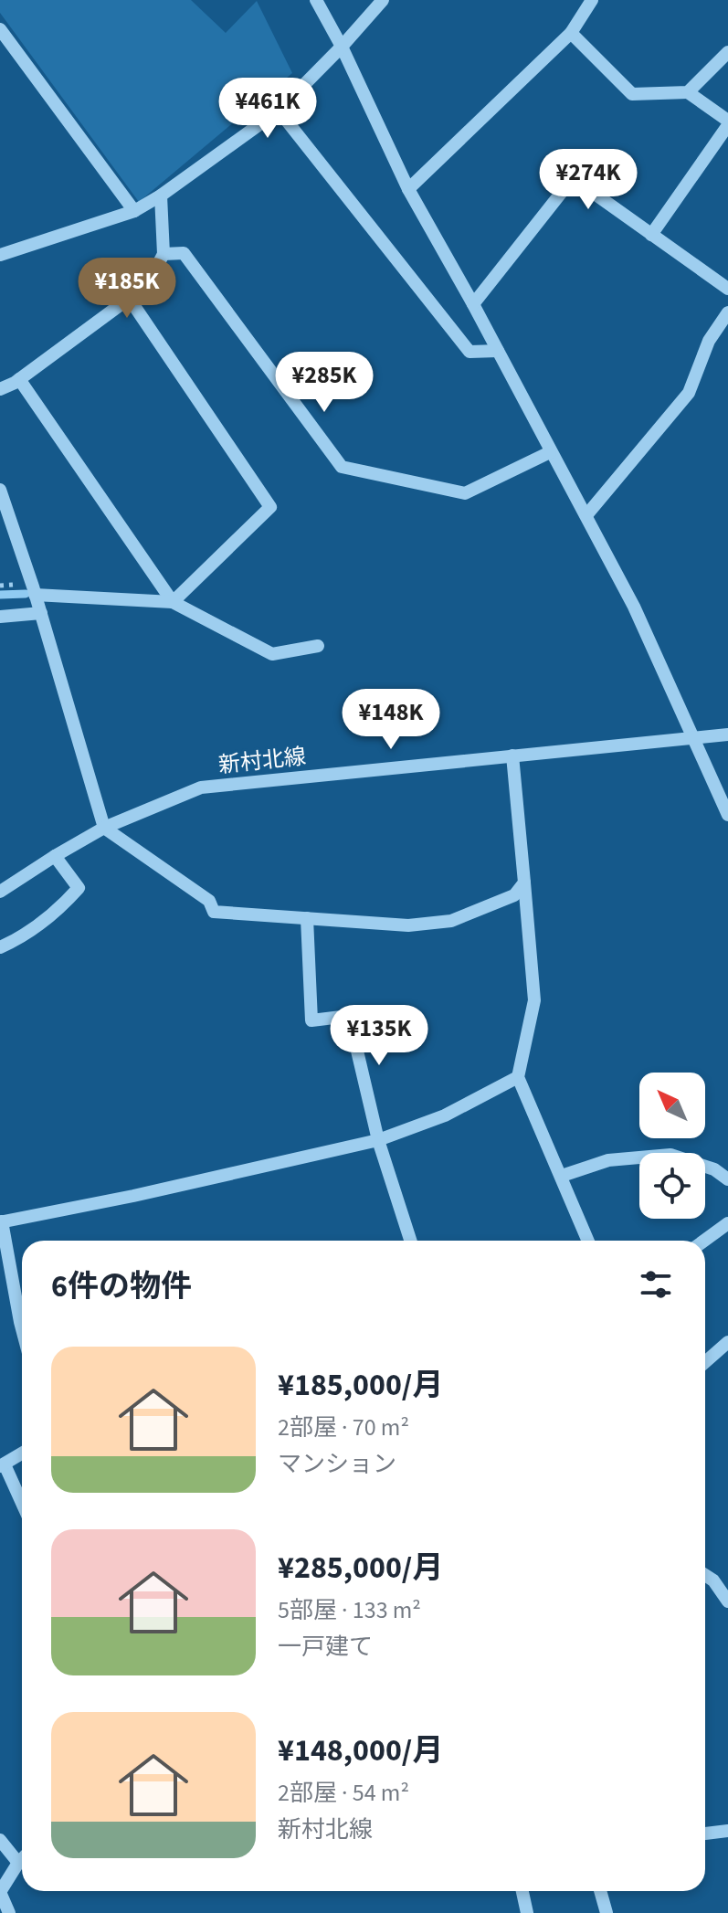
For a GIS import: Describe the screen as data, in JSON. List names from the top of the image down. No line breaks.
{"streets":{"street":["新村北線"]},"north":"top left","page":{"price":["¥461K","¥274K","¥185K","¥285K","¥148K","¥135K"],"heading":"6件の物件","list":[{"name":"¥185,000/月","note":"2部屋 · 70 m² · マンション"},{"name":"¥285,000/月","note":"5部屋 · 133 m² · 一戸建て"},{"name":"¥148,000/月","note":"2部屋 · 54 m² · 新村北線"}]}}
